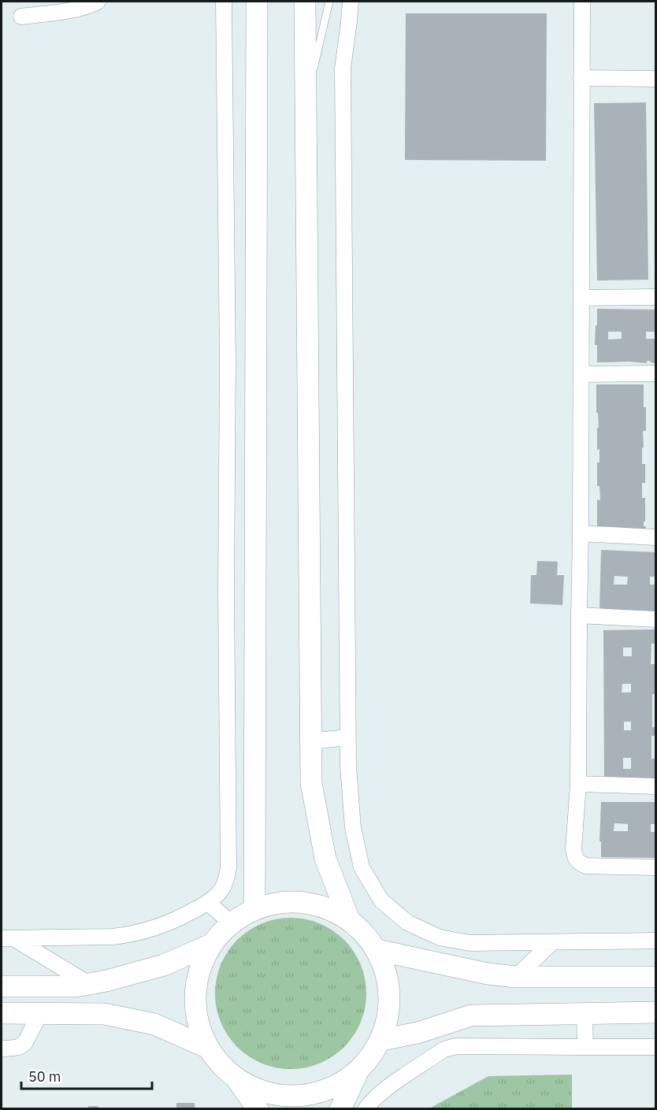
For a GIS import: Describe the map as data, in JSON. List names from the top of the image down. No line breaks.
{"scale_bar":"50 m"}
